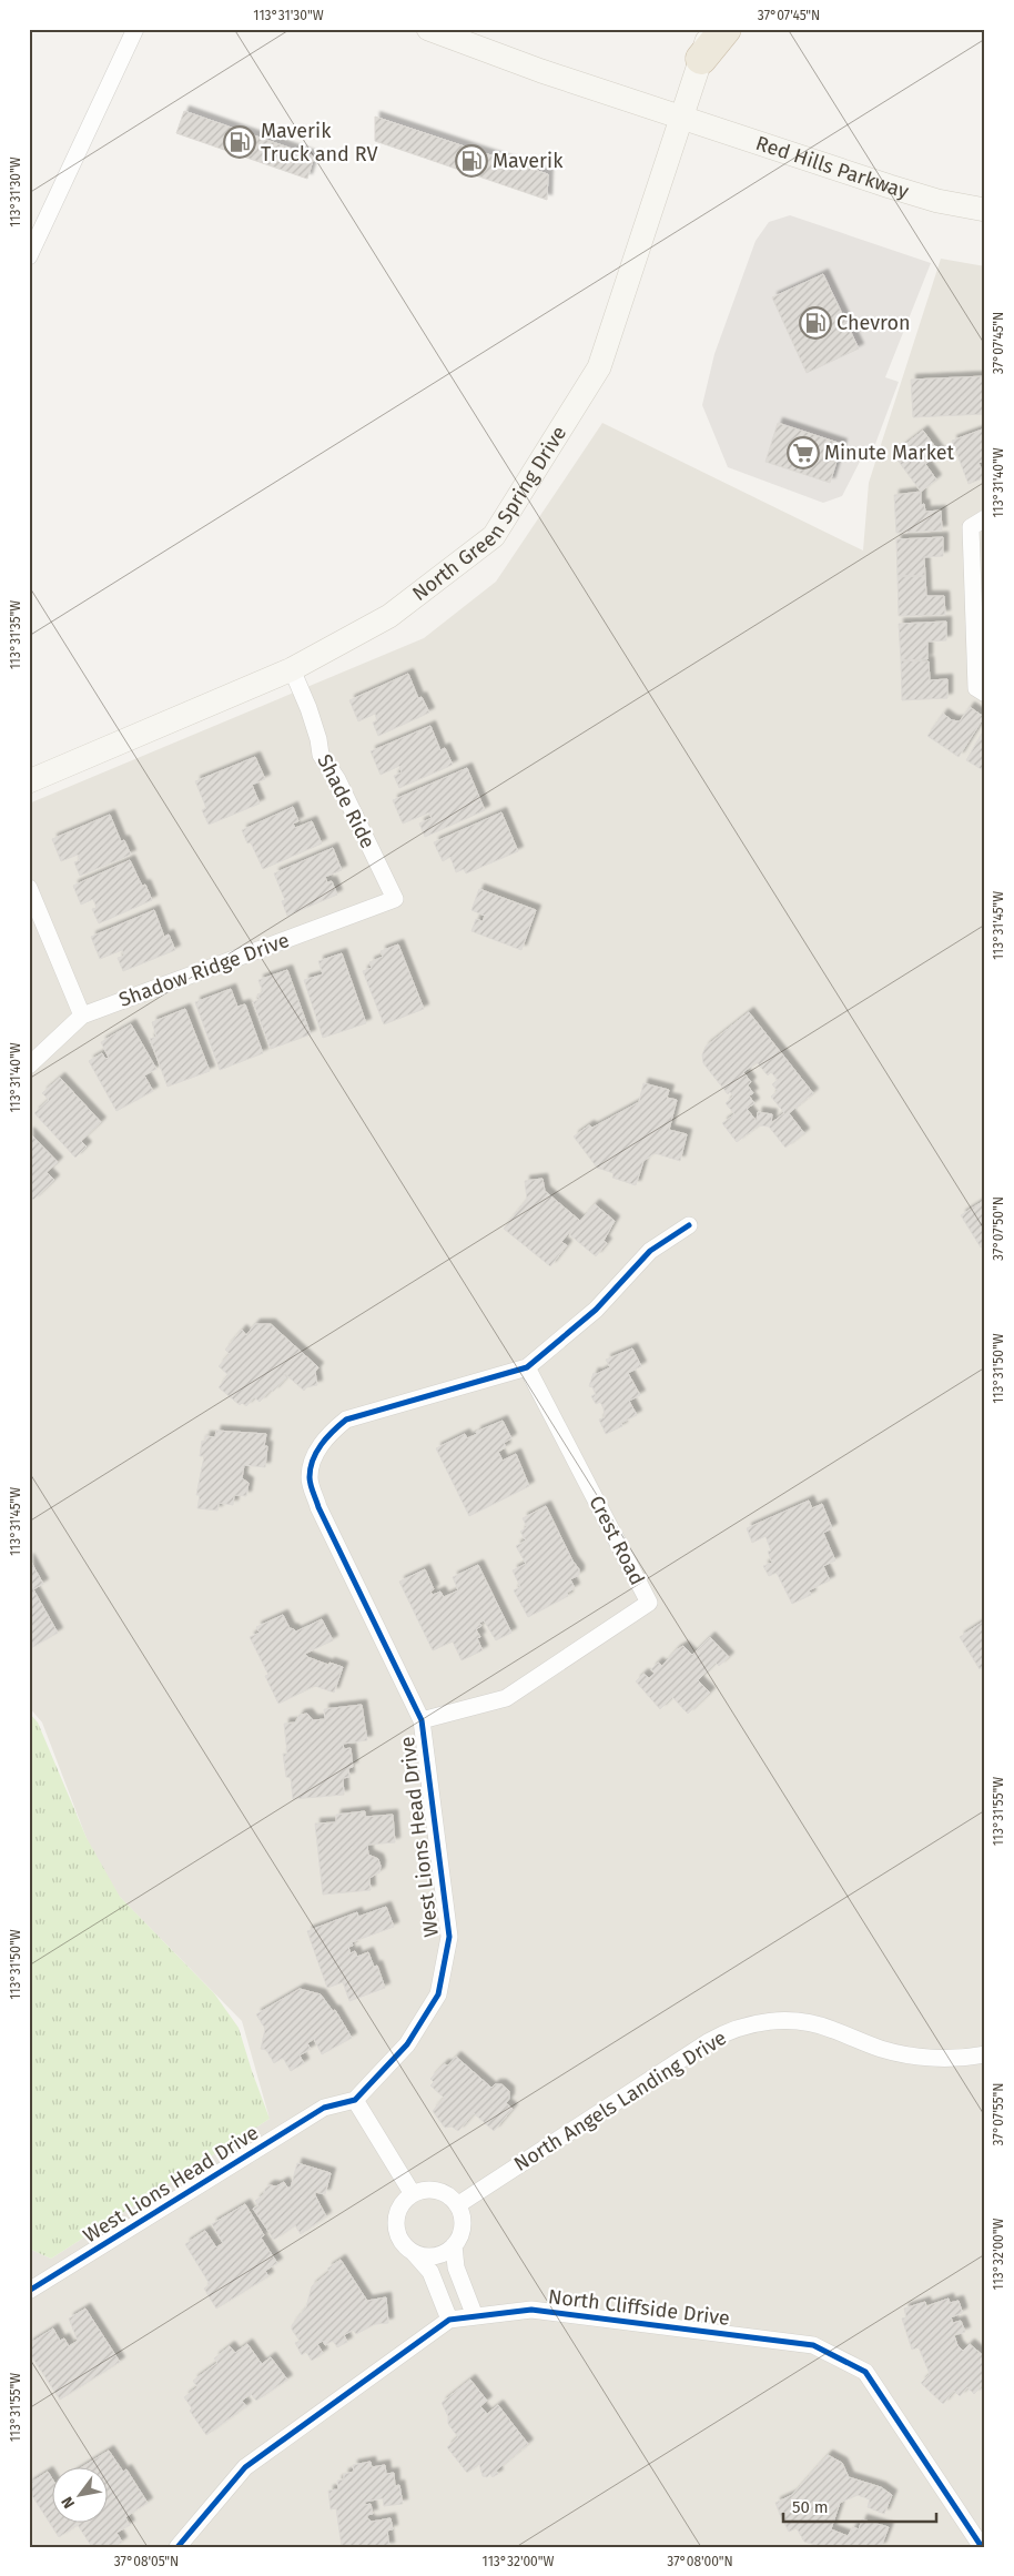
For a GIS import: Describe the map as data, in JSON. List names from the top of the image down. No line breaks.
{"streets":{"main road":["Red Hills Parkway","North Green Spring Drive"],"street":["Shade Ride","Shadow Ridge Drive","Crest Road","West Lions Head Drive","North Angels Landing Drive","North Cliffside Drive"]},"crossings":[["Red Hills Parkway","North Green Spring Drive"],["North Green Spring Drive","Shade Ride"],["Shade Ride","Shadow Ridge Drive"],["Crest Road","West Lions Head Drive"]],"places":{"fuel station":["Maverik Truck and RV","Maverik","Chevron"],"supermarket":["Minute Market"]},"scale_bar":"50 m","north":"bottom left","coordinates":["113°31'30\"W","37°07'45\"N","113°31'40\"W","113°31'35\"W","113°31'45\"W","37°07'50\"N","113°31'50\"W","113°31'55\"W","37°07'55\"N","113°32'00\"W","37°08'05\"N","37°08'00\"N"]}
